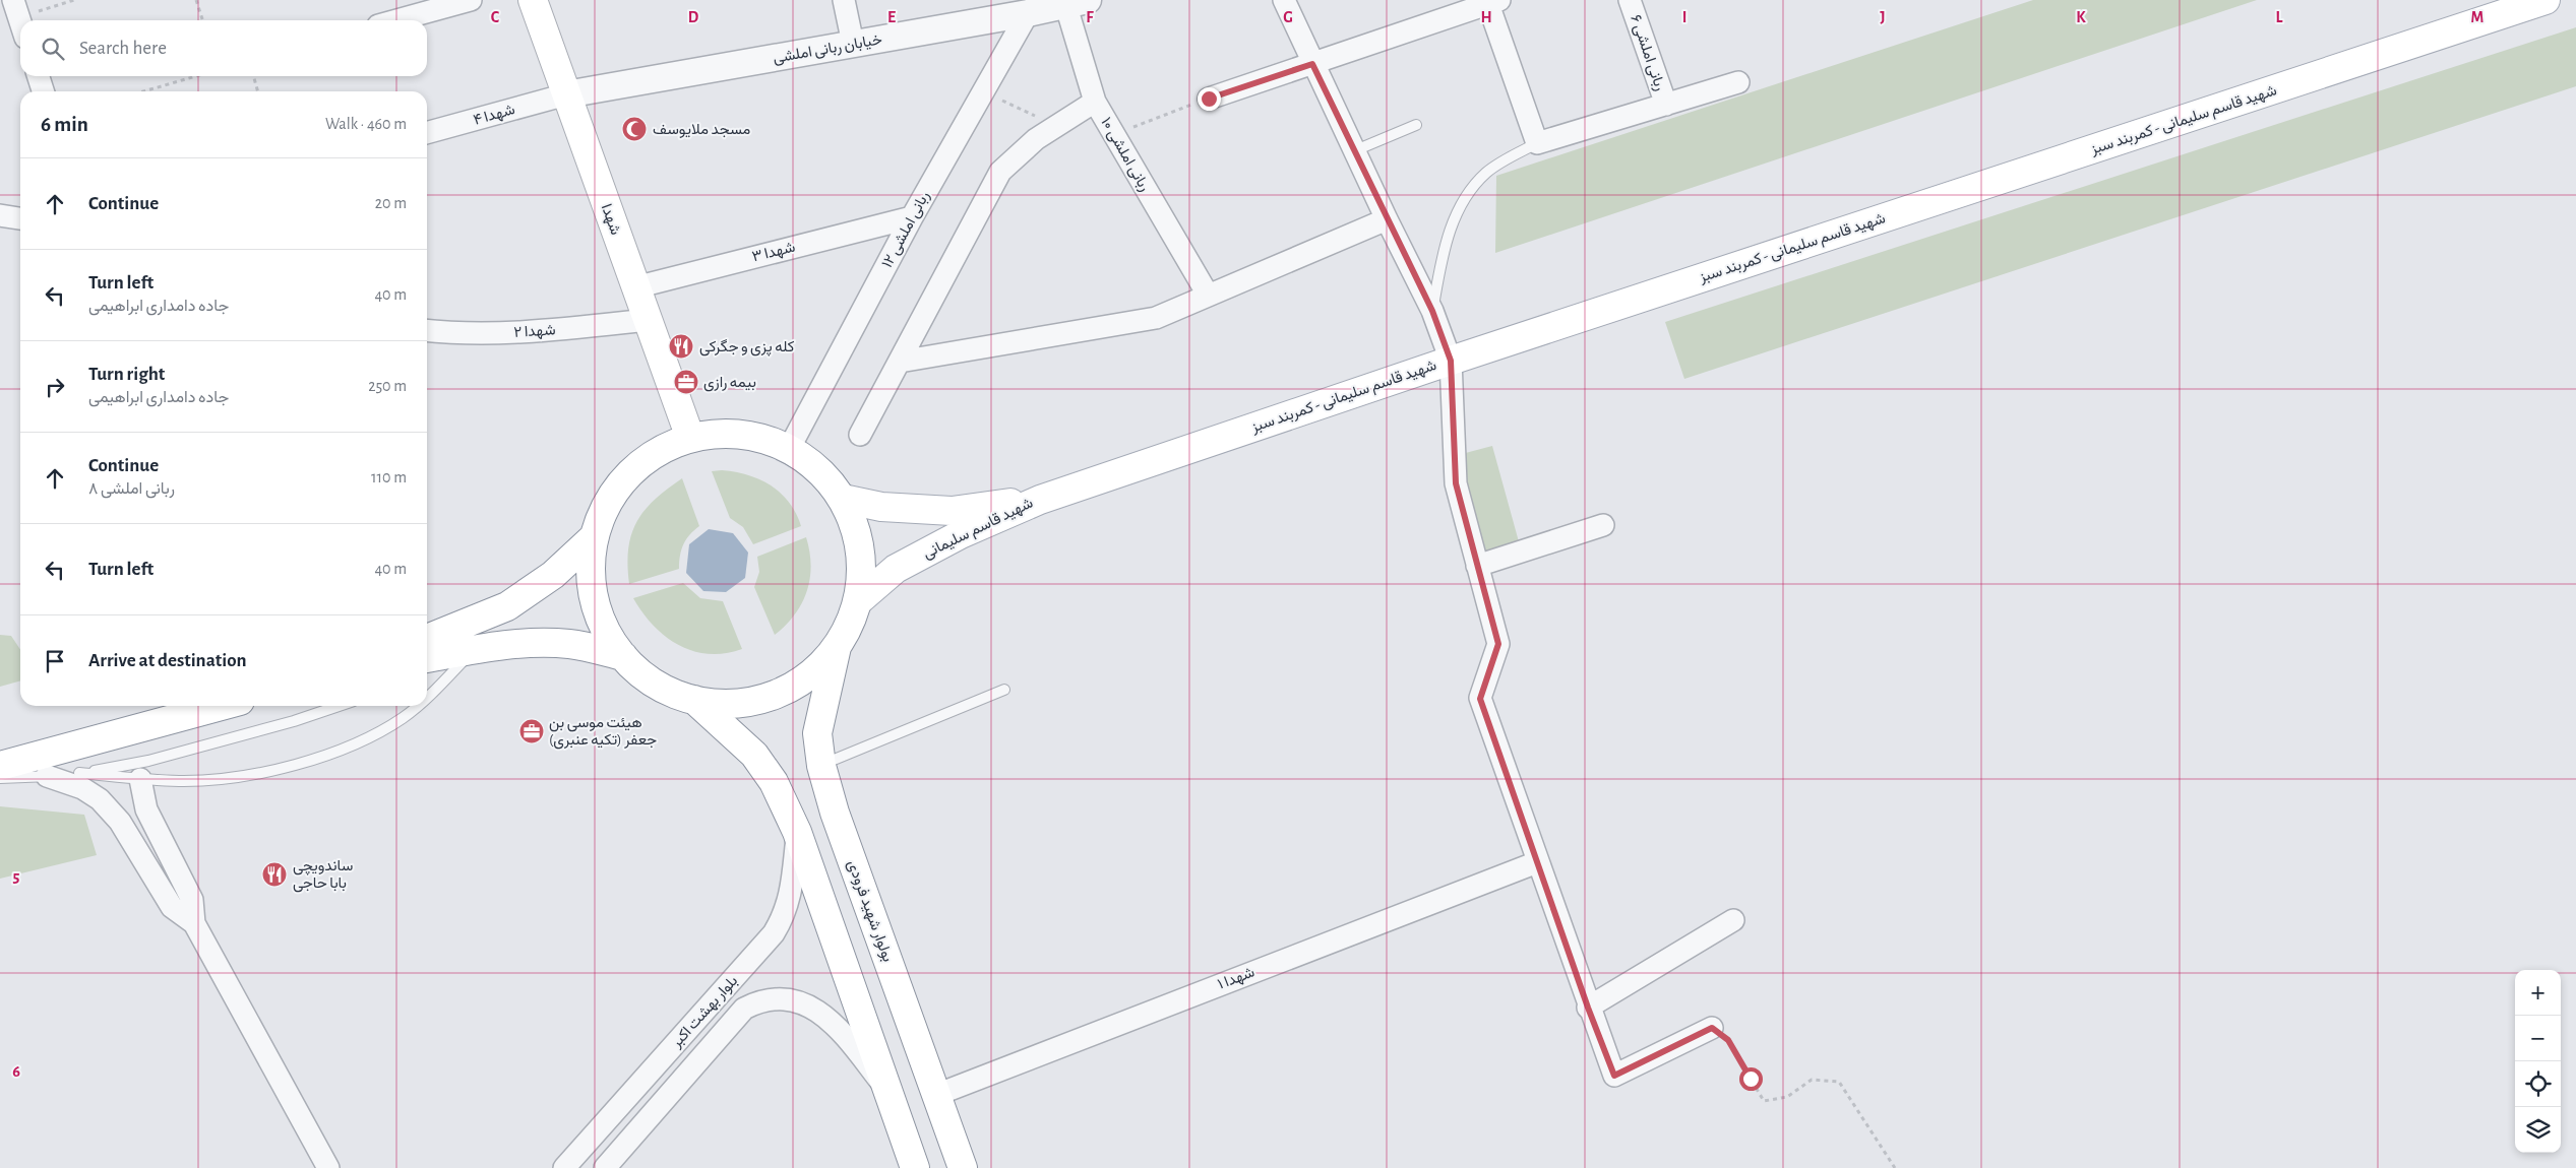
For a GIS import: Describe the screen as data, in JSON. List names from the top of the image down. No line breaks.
{"streets":{"main road":["شهید قاسم سلیمانی - کمربند سبز","شهدا","شهید قاسم سلیمانی","بولوار شهید فرودی"],"street":["خیابان ربانی املشی","ربانی املشی ۶","شهدا ۴","ربانی املشی ۱۰","ربانی املشی ۱۲","شهدا ۳","شهدا ۲","شهدا ۱","بلوار بهشت اکبر"]},"crossings":[["خیابان ربانی املشی","شهدا ۴"],["خیابان ربانی املشی","ربانی املشی ۱۰"],["خیابان ربانی املشی","شهدا"],["خیابان ربانی املشی","ربانی املشی ۱۲"],["شهدا ۴","شهدا"],["شهید قاسم سلیمانی - کمربند سبز","شهید قاسم سلیمانی"],["شهدا","شهدا ۳"],["شهدا","شهدا ۲"],["ربانی املشی ۱۲","شهدا ۳"],["بولوار شهید فرودی","شهدا ۱"]],"places":{"mosque":["مسجد ملایوسف"],"restaurant":["کله پزی و جگرکی","ساندویچی بابا حاجی"],"office":["بیمه رازی","هيئت موسی بن جعفر (تکیه عنبری)"]},"page":{"search":"Search here","heading":["6 min","Walk · 460 m"],"list":[["Continue","20 m"],["Turn left","جاده دامداری ابراهیمی","40 m"],["Turn right","جاده دامداری ابراهیمی","250 m"],["Continue","ربانی املشی ۸","110 m"],["Turn left","40 m"],"Arrive at destination"],"map_buttons":["+","−"]},"grid":{"columns":["C","D","E","F","G","H","I","J","K","L","M"],"rows":["5","6"]}}
